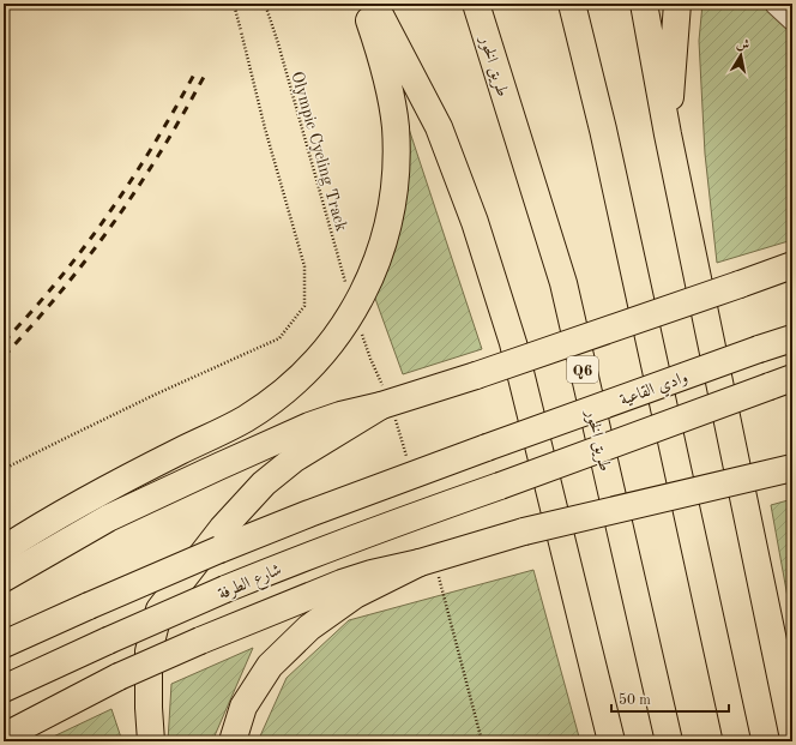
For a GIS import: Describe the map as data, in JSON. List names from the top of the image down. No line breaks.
{"streets":{"main road":["طريق الخور","Q6","وادي القاعية","شارع الطرفة"],"path":["Olympic Cycling Track"]},"scale_bar":"50 m","north":"top"}
